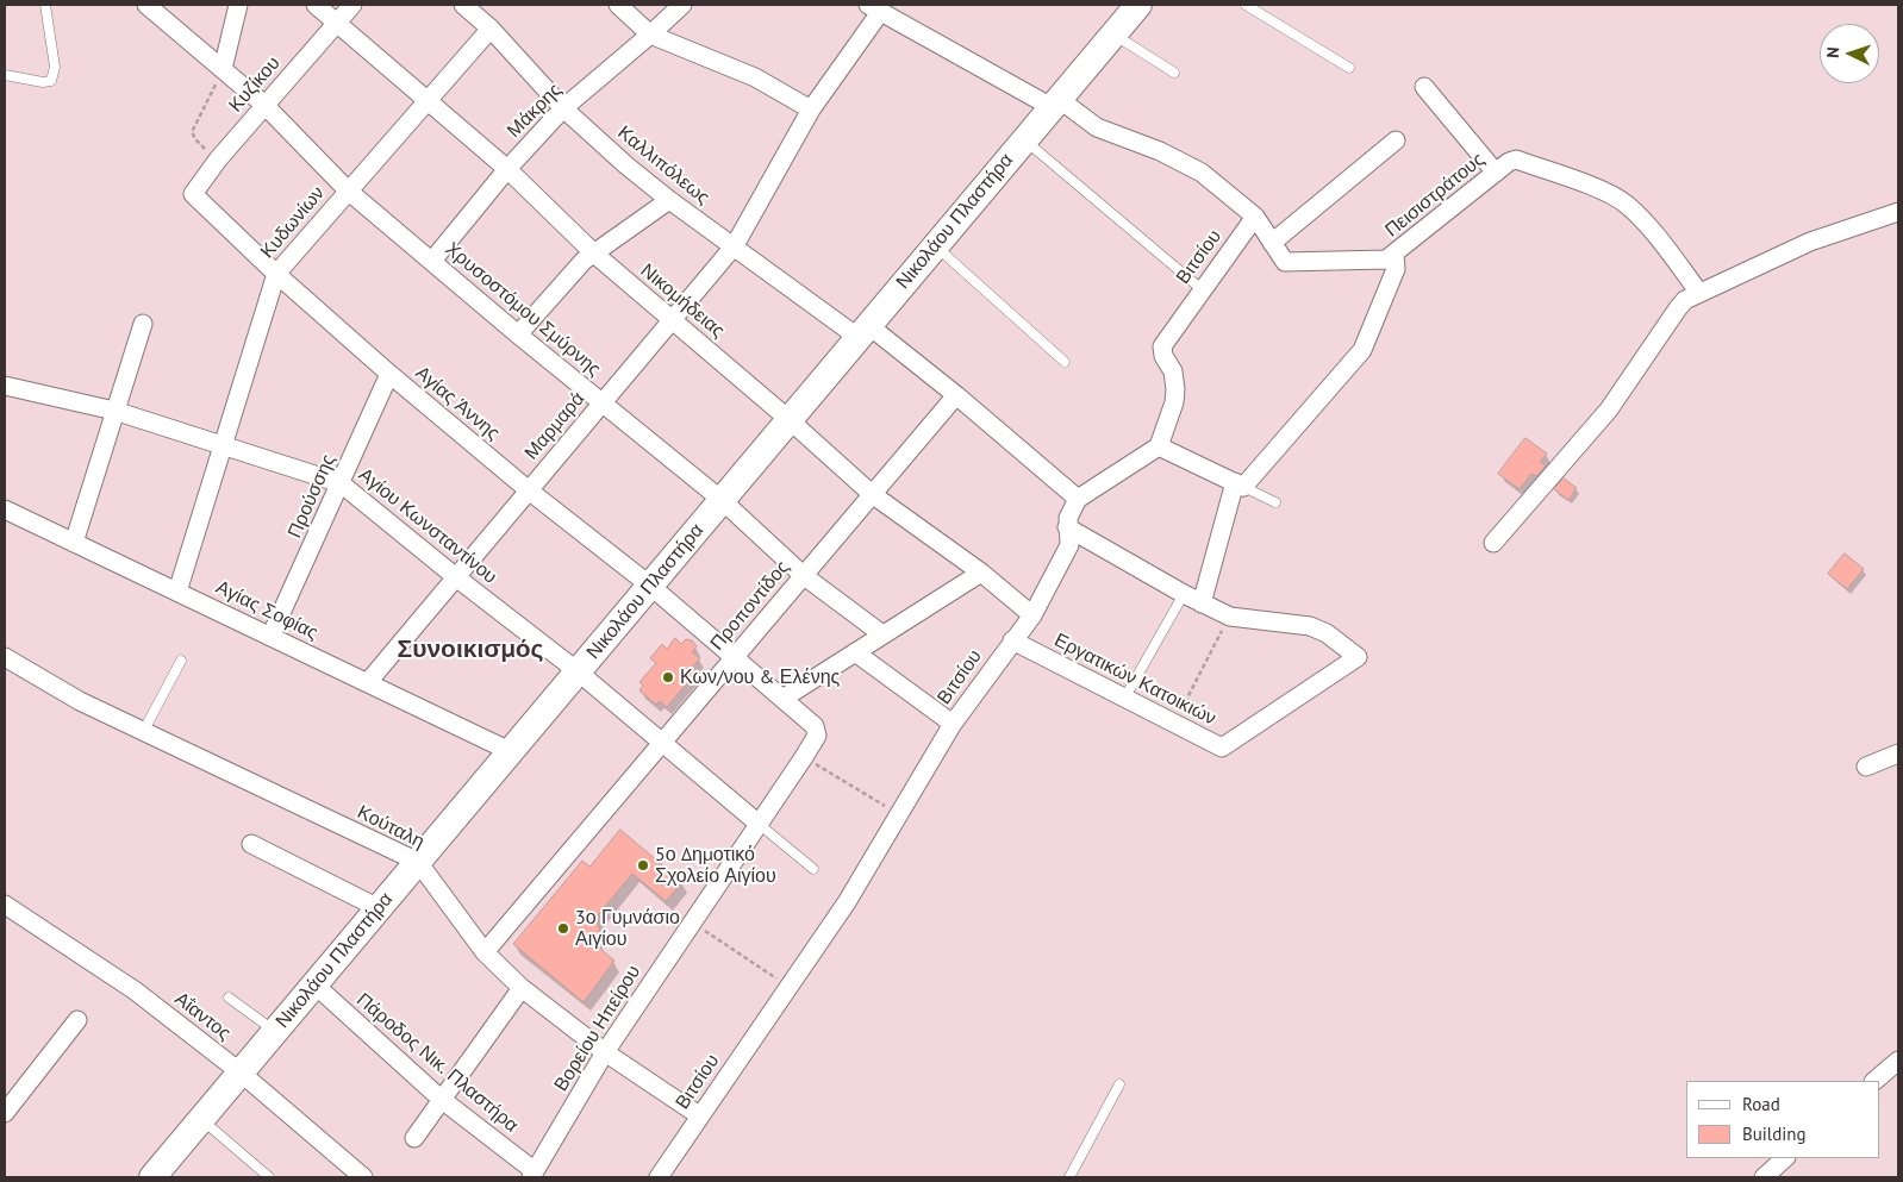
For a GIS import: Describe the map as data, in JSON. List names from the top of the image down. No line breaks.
{"streets":{"main road":["Νικολάου Πλαστήρα"],"street":["Κυζίκου","Μάκρης","Καλλιπόλεως","Πεισιστράτους","Κυδωνίων","Βιτσίου","Νικομήδειας","Χρυσοστόμου Σμύρνης","Αγίας Άννης","Μαρμαρά","Προύσσης","Αγίου Κωνσταντίνου","Προποντίδος","Αγίας Σοφίας","Εργατικών Κατοικιών","Κούταλη","Αΐαντος","Βορείου Ηπείρου","Πάροδος Νικ. Πλαστήρα"]},"crossings":[["Κυζίκου","Νικομήδειας"],["Κυζίκου","Χρυσοστόμου Σμύρνης"],["Κυζίκου","Αγίας Άννης"],["Μάκρης","Καλλιπόλεως"],["Μάκρης","Νικομήδειας"],["Μάκρης","Χρυσοστόμου Σμύρνης"],["Καλλιπόλεως","Νικολάου Πλαστήρα"],["Καλλιπόλεως","Κυδωνίων"],["Καλλιπόλεως","Βιτσίου"],["Καλλιπόλεως","Μαρμαρά"],["Καλλιπόλεως","Προποντίδος"],["Πεισιστράτους","Νικολάου Πλαστήρα"],["Πεισιστράτους","Βιτσίου"],["Πεισιστράτους","Μαρμαρά"],["Νικολάου Πλαστήρα","Νικομήδειας"],["Νικολάου Πλαστήρα","Χρυσοστόμου Σμύρνης"],["Νικολάου Πλαστήρα","Αγίας Άννης"],["Νικολάου Πλαστήρα","Αγίου Κωνσταντίνου"],["Νικολάου Πλαστήρα","Αγίας Σοφίας"],["Νικολάου Πλαστήρα","Κούταλη"],["Νικολάου Πλαστήρα","Αΐαντος"],["Νικολάου Πλαστήρα","Πάροδος Νικ. Πλαστήρα"],["Κυδωνίων","Νικομήδειας"],["Κυδωνίων","Χρυσοστόμου Σμύρνης"],["Κυδωνίων","Αγίας Άννης"],["Κυδωνίων","Αγίου Κωνσταντίνου"],["Κυδωνίων","Αγίας Σοφίας"],["Βιτσίου","Νικομήδειας"],["Βιτσίου","Εργατικών Κατοικιών"],["Βιτσίου","Κούταλη"],["Νικομήδειας","Μαρμαρά"],["Νικομήδειας","Προποντίδος"],["Χρυσοστόμου Σμύρνης","Μαρμαρά"],["Χρυσοστόμου Σμύρνης","Προποντίδος"],["Αγίας Άννης","Μαρμαρά"],["Αγίας Άννης","Προύσσης"],["Αγίας Άννης","Προποντίδος"],["Αγίας Άννης","Βορείου Ηπείρου"],["Μαρμαρά","Αγίου Κωνσταντίνου"],["Μαρμαρά","Αγίας Σοφίας"],["Προύσσης","Αγίου Κωνσταντίνου"],["Προύσσης","Αγίας Σοφίας"],["Αγίου Κωνσταντίνου","Προποντίδος"],["Αγίου Κωνσταντίνου","Βορείου Ηπείρου"],["Προποντίδος","Κούταλη"],["Κούταλη","Βορείου Ηπείρου"],["Βορείου Ηπείρου","Πάροδος Νικ. Πλαστήρα"]],"districts":["Συνοικισμός"],"places":["Κων/νου & Ελένης","5ο Δημοτικό Σχολείο Αιγίου","3ο Γυμνάσιο Αιγίου"],"legend":["Road","Building"],"north":"left"}
